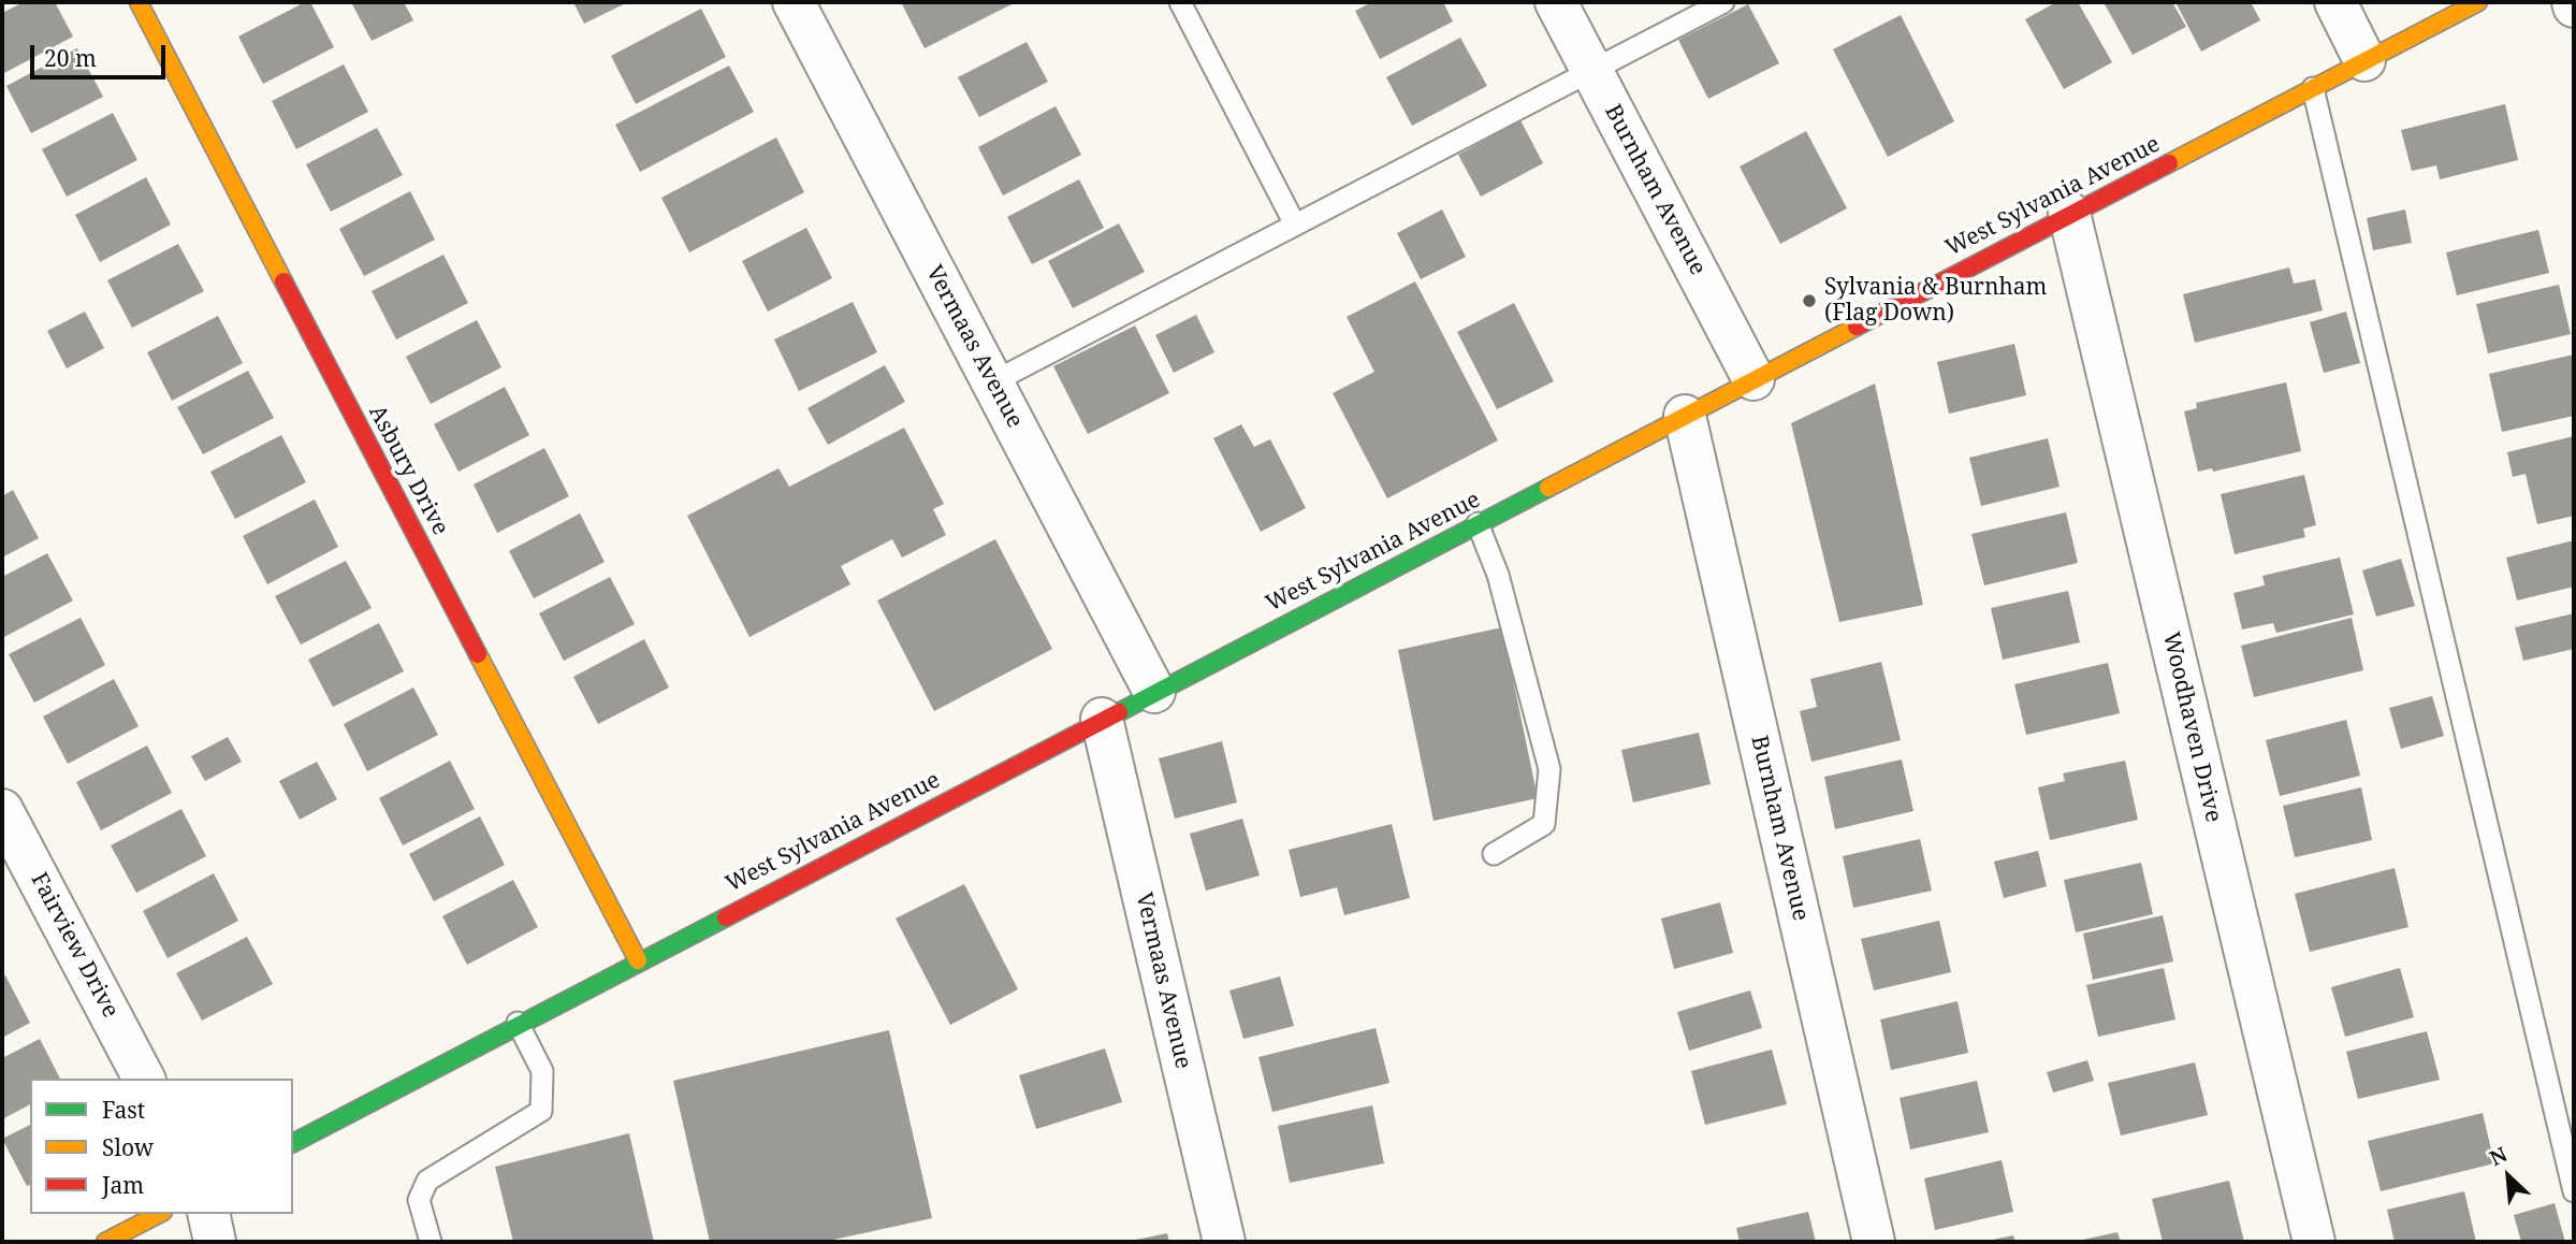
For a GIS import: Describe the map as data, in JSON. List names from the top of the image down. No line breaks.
{"streets":{"main road":["West Sylvania Avenue","Asbury Drive"],"street":["Burnham Avenue","Vermaas Avenue","Woodhaven Drive","Fairview Drive"]},"crossings":[["Burnham Avenue","West Sylvania Avenue"],["West Sylvania Avenue","Vermaas Avenue"],["West Sylvania Avenue","Asbury Drive"],["West Sylvania Avenue","Woodhaven Drive"]],"places":["Sylvania & Burnham (Flag Down)"],"legend":["Fast","Slow","Jam"],"scale_bar":"20 m","north":"top left"}
